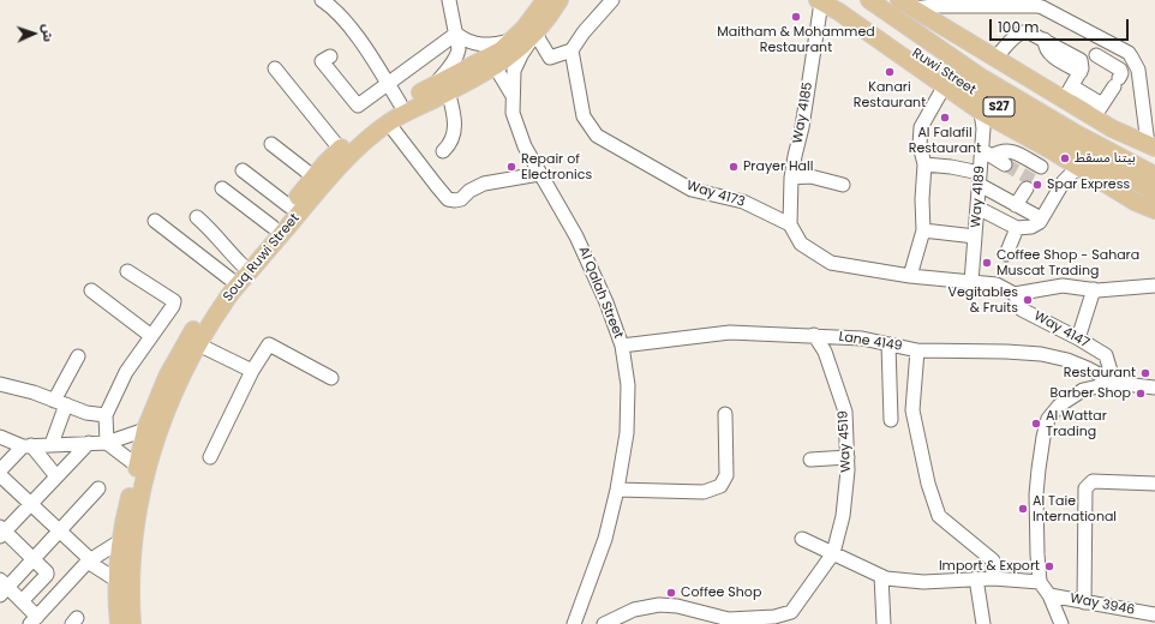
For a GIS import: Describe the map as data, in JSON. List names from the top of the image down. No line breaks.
{"streets":{"main road":["Ruwi Street","S27","Souq Ruwi Street"],"street":["Way 4185","Way 4173","Way 4189","Al Qalah Street","Way 4147","Lane 4149","Way 4519","Way 3946"]},"crossings":[["Ruwi Street","Way 4185"],["Way 4185","Way 4173"],["Way 4189","Way 4147"],["Souq Ruwi Street","Al Qalah Street"],["Al Qalah Street","Lane 4149"],["Way 4147","Lane 4149"],["Lane 4149","Way 4519"]],"places":["Maitham & Mohammed Restaurant","Kanari Restaurant","Al Falafil Restaurant","بيتنا مسقط","Repair of Electronics","Prayer Hall","Spar Express","Coffee Shop - Sahara Muscat Trading","Vegitables & Fruits","Restaurant","Barber Shop","Al Wattar Trading","Al Taie International","Import & Export","Coffee Shop"],"scale_bar":"100 m","north":"right"}
